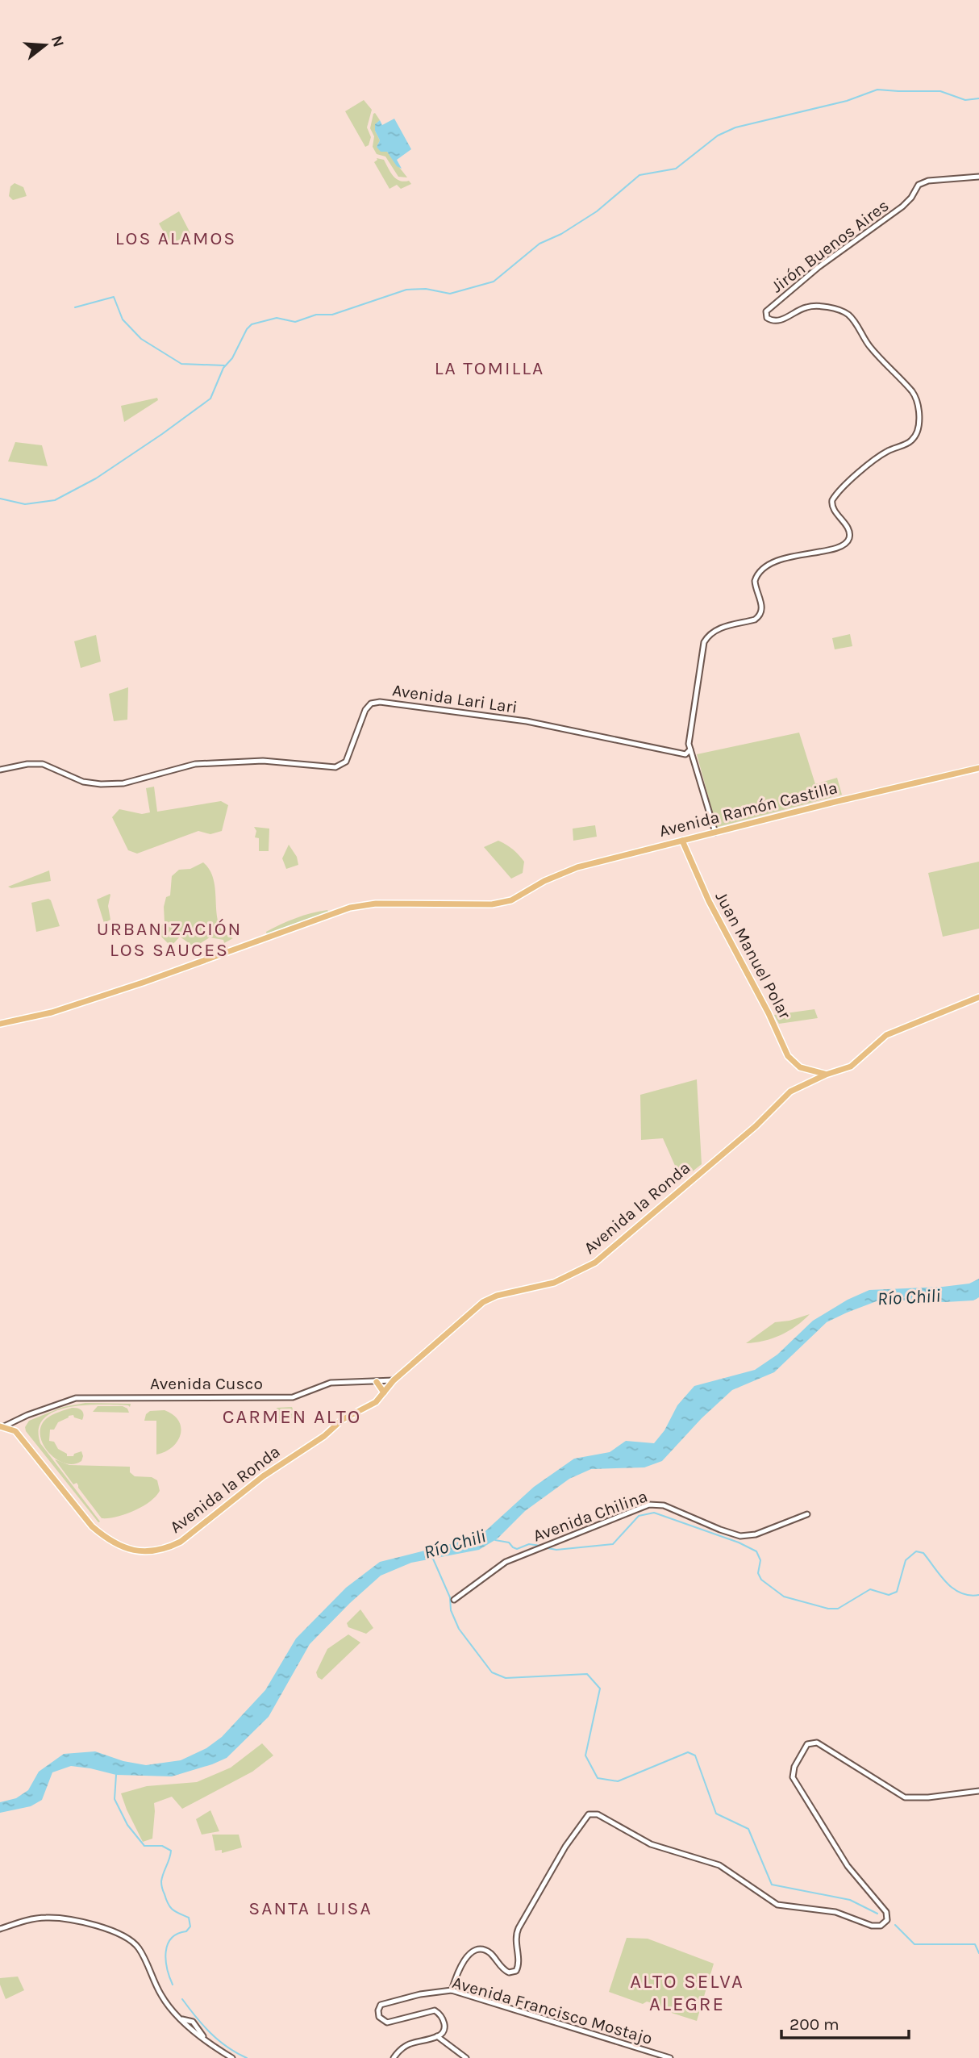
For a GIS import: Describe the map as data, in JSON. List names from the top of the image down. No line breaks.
{"streets":{"main road":["Avenida Ramón Castilla","Juan Manuel Polar","Avenida la Ronda"],"street":["Jirón Buenos Aires","Avenida Lari Lari","Avenida Cusco","Avenida Chilina","Avenida Francisco Mostajo"]},"crossings":[["Jirón Buenos Aires","Avenida Lari Lari"],["Avenida Ramón Castilla","Juan Manuel Polar"],["Juan Manuel Polar","Avenida la Ronda"],["Avenida la Ronda","Avenida Cusco"]],"districts":["LOS ALAMOS","LA TOMILLA","URBANIZACIÓN LOS SAUCES","CARMEN ALTO","SANTA LUISA","ALTO SELVA ALEGRE"],"water":["Río Chili"],"scale_bar":"200 m","north":"right"}
